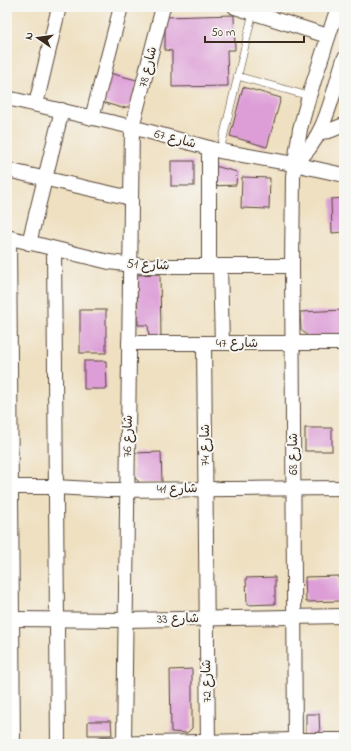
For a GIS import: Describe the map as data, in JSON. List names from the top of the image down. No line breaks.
{"streets":{"street":["شارع 78","شارع 67","شارع 51","شارع 47","شارع 76","شارع 74","شارع 68","شارع 41","شارع 33","شارع 72"]},"crossings":[["شارع 78","شارع 67"],["شارع 78","شارع 76"],["شارع 67","شارع 76"],["شارع 67","شارع 68"],["شارع 51","شارع 76"],["شارع 51","شارع 68"],["شارع 47","شارع 76"],["شارع 47","شارع 74"],["شارع 47","شارع 68"],["شارع 76","شارع 41"],["شارع 76","شارع 33"],["شارع 74","شارع 41"],["شارع 74","شارع 33"],["شارع 74","شارع 72"],["شارع 68","شارع 41"],["شارع 68","شارع 33"],["شارع 33","شارع 72"]],"scale_bar":"50 m","north":"left"}
